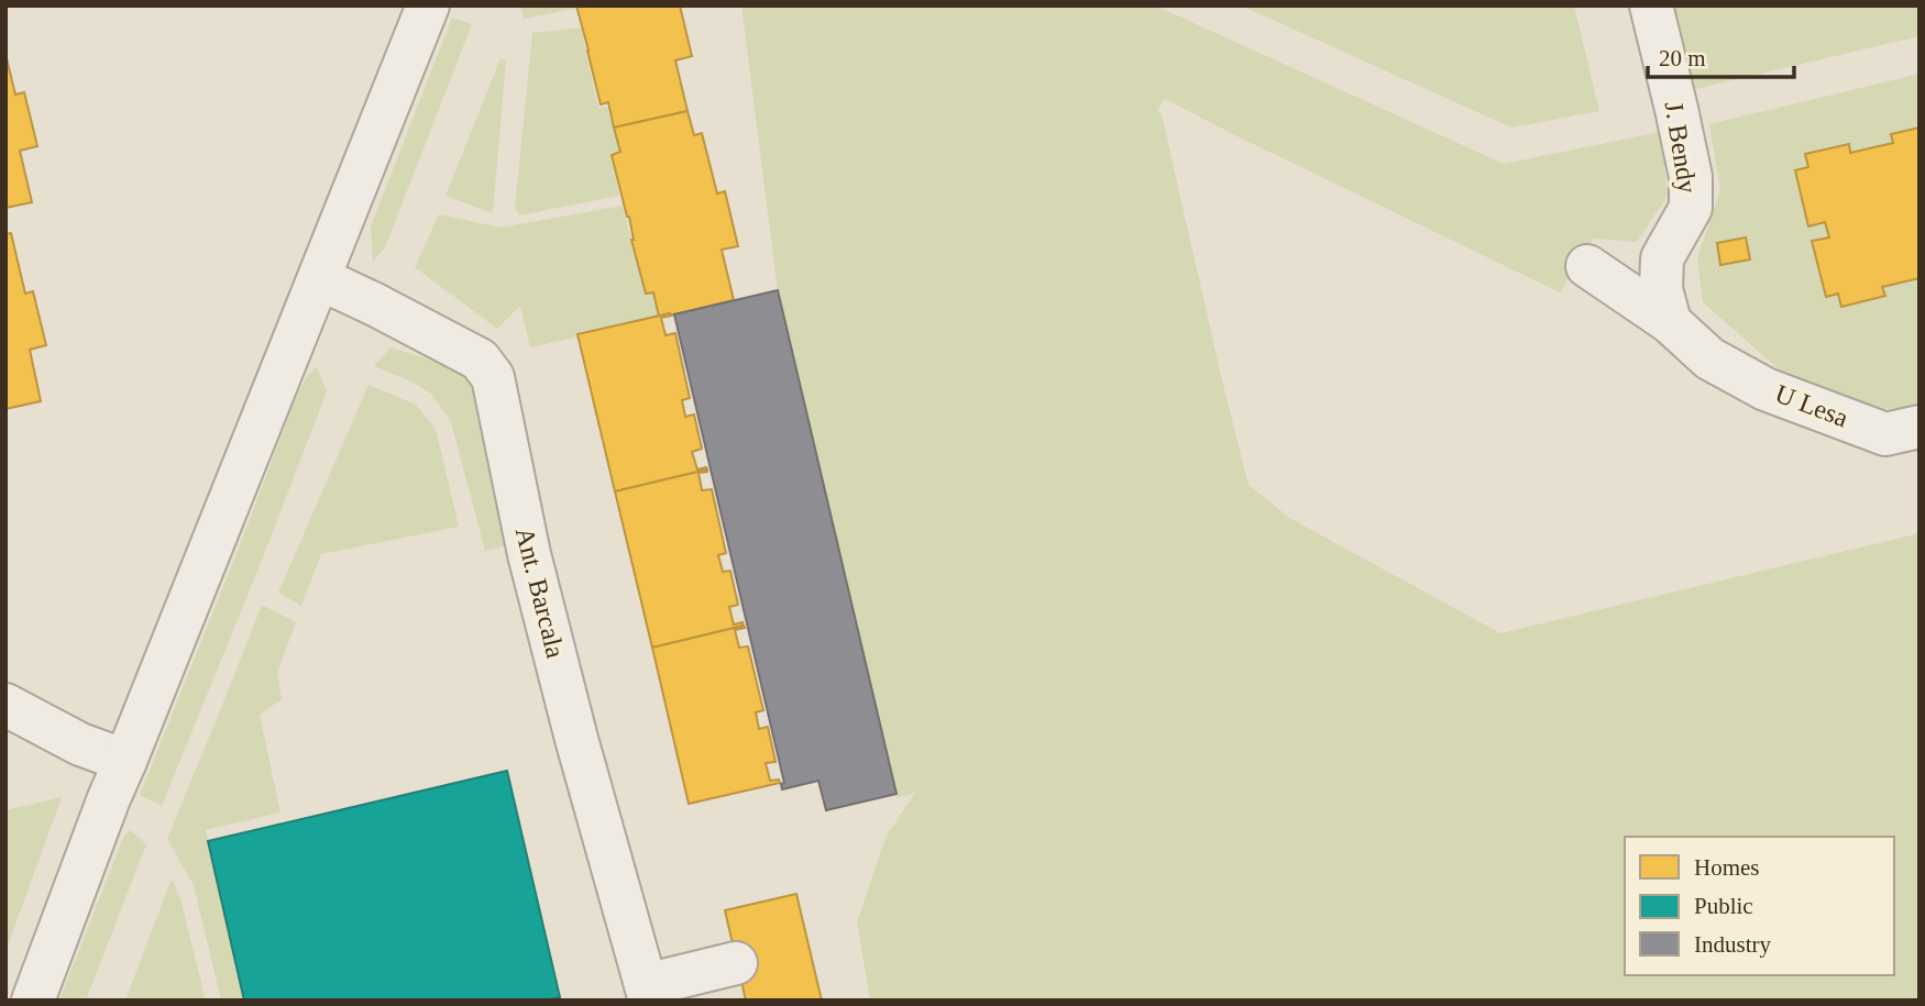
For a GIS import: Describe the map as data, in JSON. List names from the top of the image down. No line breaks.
{"streets":{"street":["J. Bendy","U Lesa","Ant. Barcala"]},"crossings":[["J. Bendy","U Lesa"]],"legend":["Homes","Public","Industry"],"scale_bar":"20 m"}
